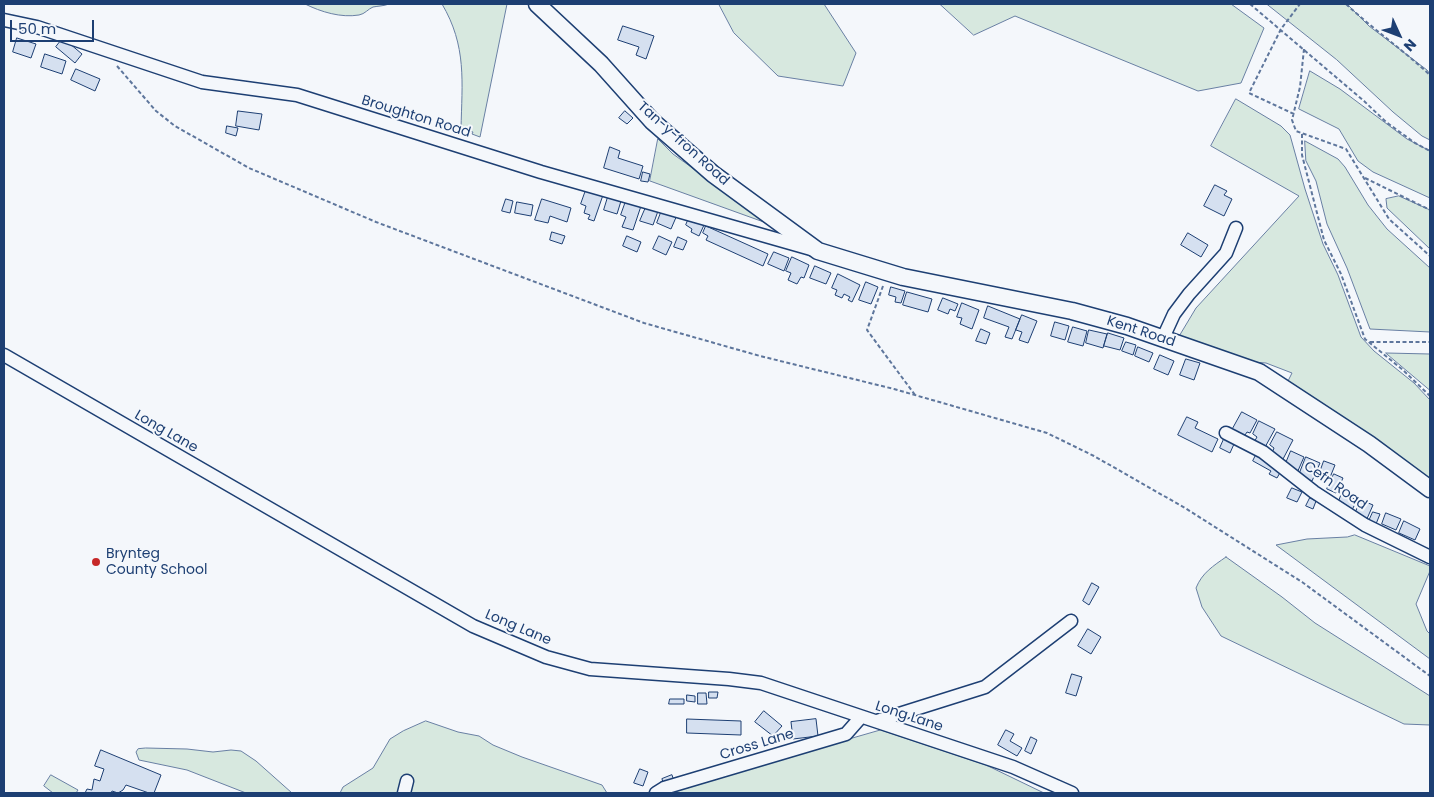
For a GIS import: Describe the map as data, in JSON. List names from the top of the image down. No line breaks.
{"streets":{"main road":["Tan-y-fron Road","Kent Road"],"street":["Broughton Road","Long Lane","Cefn Road","Cross Lane"]},"crossings":[["Broughton Road","Tan-y-fron Road"],["Broughton Road","Kent Road"],["Tan-y-fron Road","Kent Road"],["Long Lane","Cross Lane"]],"places":["Brynteg County School"],"scale_bar":"50 m","north":"bottom right"}
